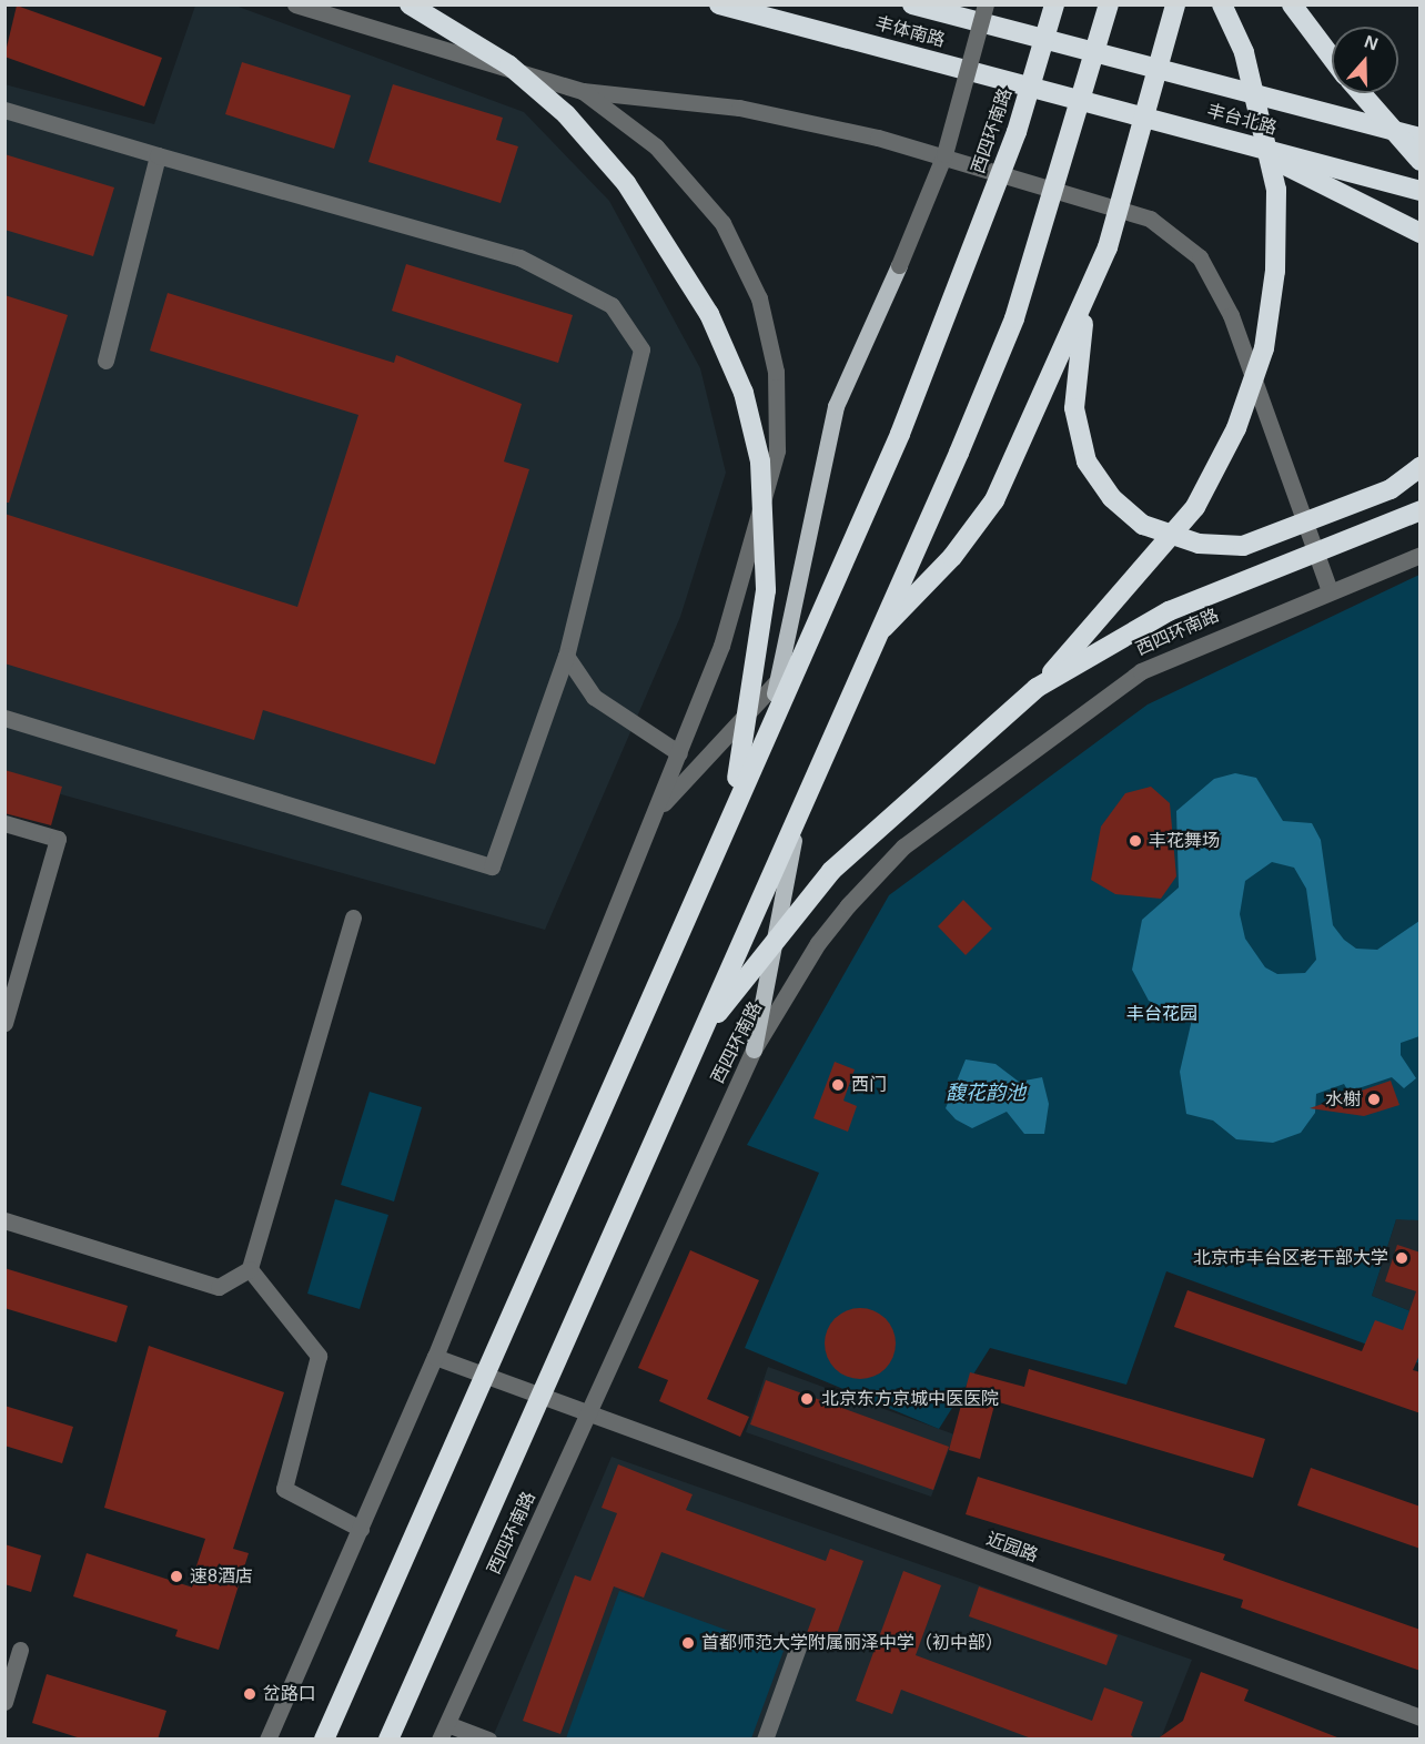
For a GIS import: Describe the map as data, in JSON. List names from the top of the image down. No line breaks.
{"streets":{"highway":["丰体南路","丰台北路","西四环南路"],"street":["近园路"]},"crossings":[["丰体南路","丰台北路"],["西四环南路","近园路"]],"water":["馥花韵池"],"parks":["丰台花园"],"places":["丰花舞场","西门","水榭","北京市丰台区老干部大学","北京东方京城中医医院","速8酒店","首都师范大学附属丽泽中学（初中部）","岔路口"],"north":"top"}
